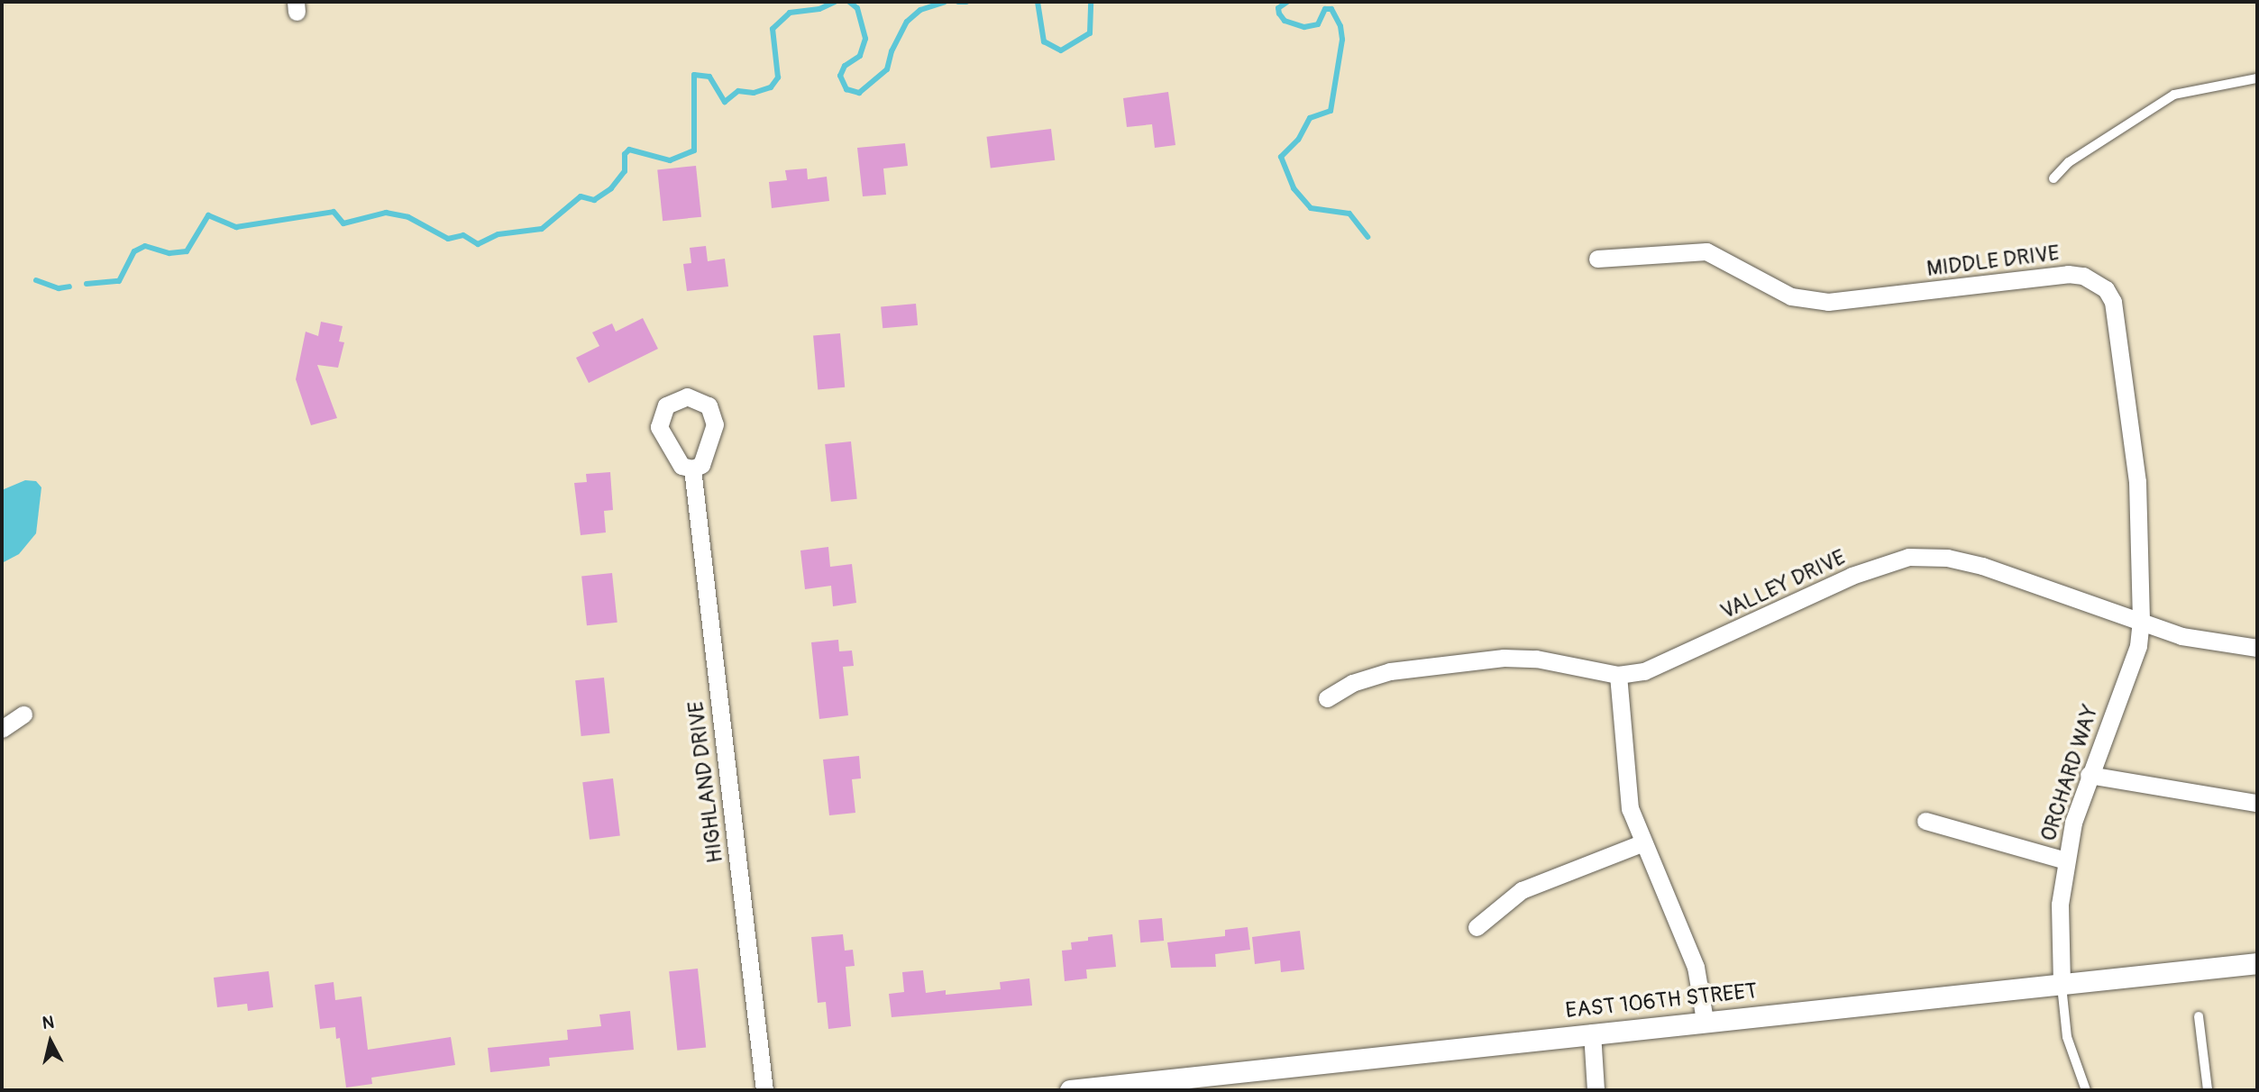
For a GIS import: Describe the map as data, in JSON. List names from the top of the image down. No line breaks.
{"streets":{"street":["MIDDLE DRIVE","VALLEY DRIVE","ORCHARD WAY","HIGHLAND DRIVE","EAST 106TH STREET"]},"crossings":[["MIDDLE DRIVE","VALLEY DRIVE"],["MIDDLE DRIVE","ORCHARD WAY"],["VALLEY DRIVE","ORCHARD WAY"],["ORCHARD WAY","EAST 106TH STREET"]],"north":"top"}
